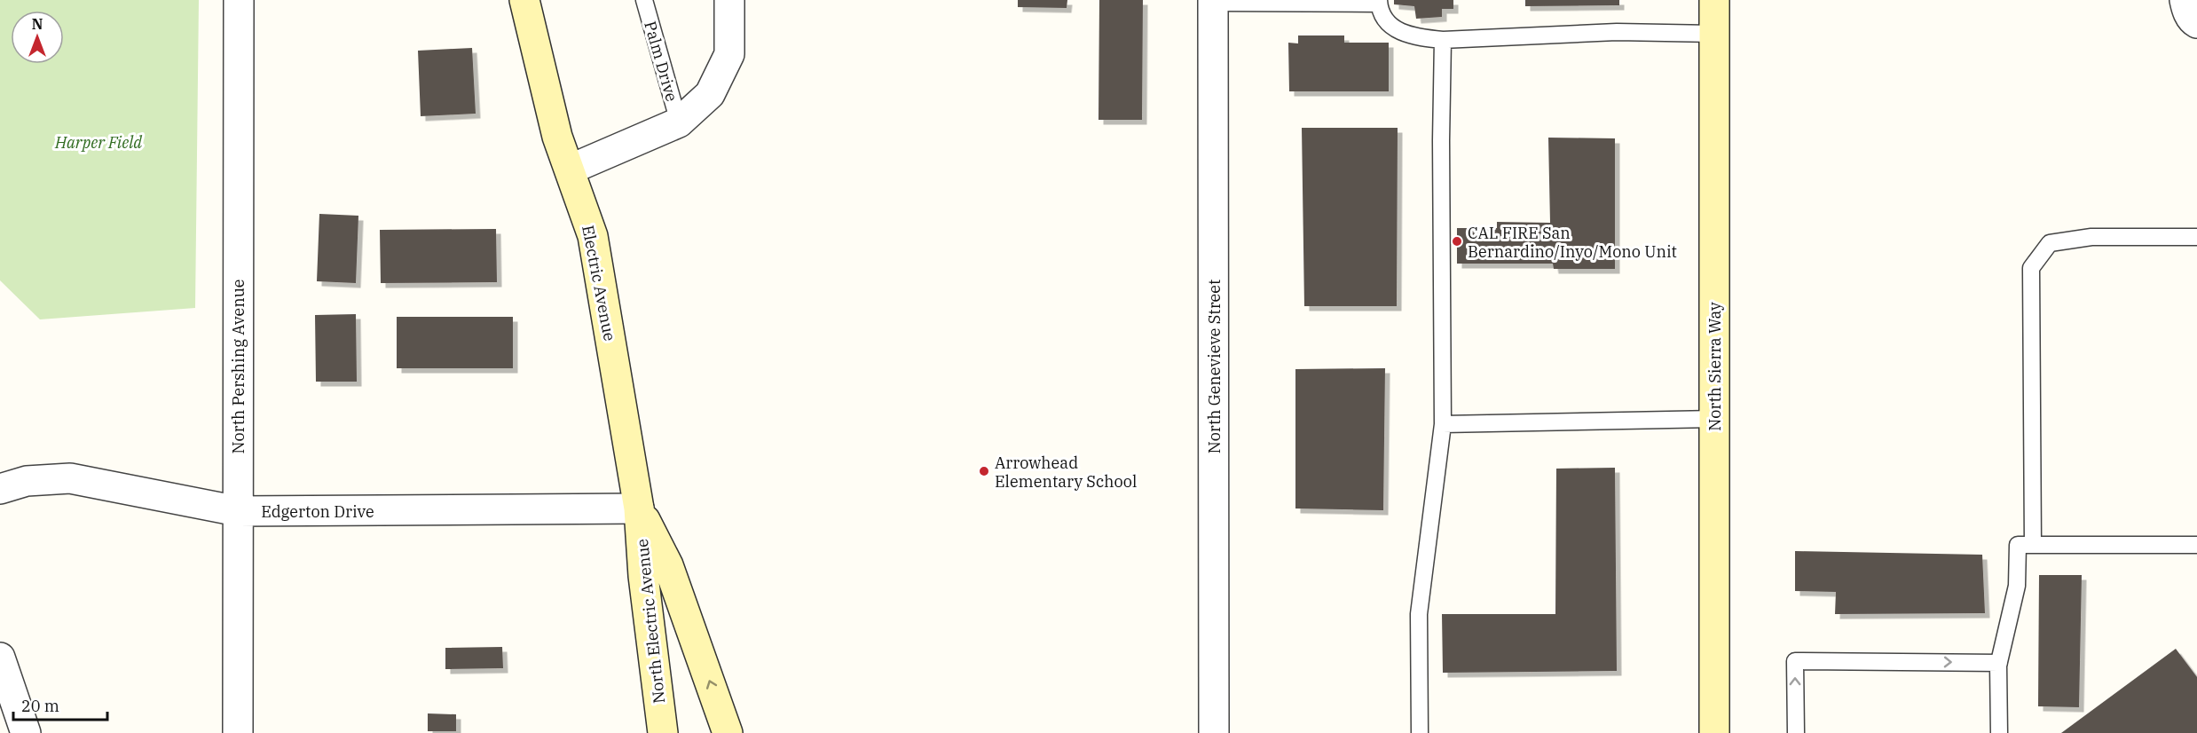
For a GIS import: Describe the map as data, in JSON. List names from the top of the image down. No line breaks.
{"streets":{"street":["Electric Avenue","North Pershing Avenue","North Genevieve Street","North Sierra Way","Edgerton Drive","North Electric Avenue"],"lane":["Palm Drive"]},"crossings":[["Electric Avenue","Edgerton Drive"],["Electric Avenue","North Electric Avenue"],["North Pershing Avenue","Edgerton Drive"],["Edgerton Drive","North Electric Avenue"]],"parks":["Harper Field"],"places":["CAL FIRE San Bernardino/Inyo/Mono Unit","Arrowhead Elementary School"],"scale_bar":"20 m","north":"top"}
